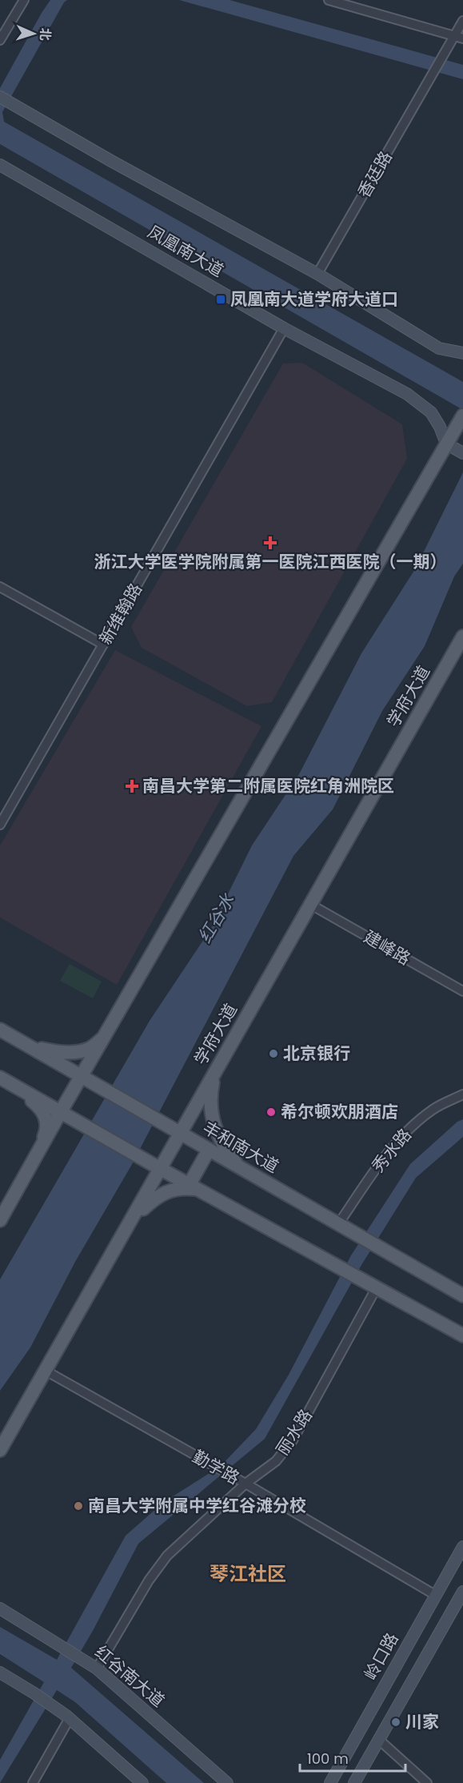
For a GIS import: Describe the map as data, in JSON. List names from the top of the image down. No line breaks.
{"streets":{"main road":["凤凰南大道","学府大道","丰和南大道","岭口路","红谷南大道"],"street":["香廷路","新维翰路","建峰路","秀水路","丽水路","勤学路"]},"crossings":[["凤凰南大道","新维翰路"],["学府大道","建峰路"],["学府大道","丰和南大道"],["学府大道","勤学路"],["丰和南大道","秀水路"],["丽水路","勤学路"],["丽水路","红谷南大道"],["勤学路","岭口路"]],"districts":["琴江社区"],"water":["红谷水"],"places":{"transit":["凤凰南大道学府大道口"],"health":["浙江大学医学院附属第一医院江西医院（一期）","南昌大学第二附属医院红角洲院区"],"other":["北京银行","希尔顿欢朋酒店","南昌大学附属中学红谷滩分校","川家"]},"scale_bar":"100 m","north":"right"}
